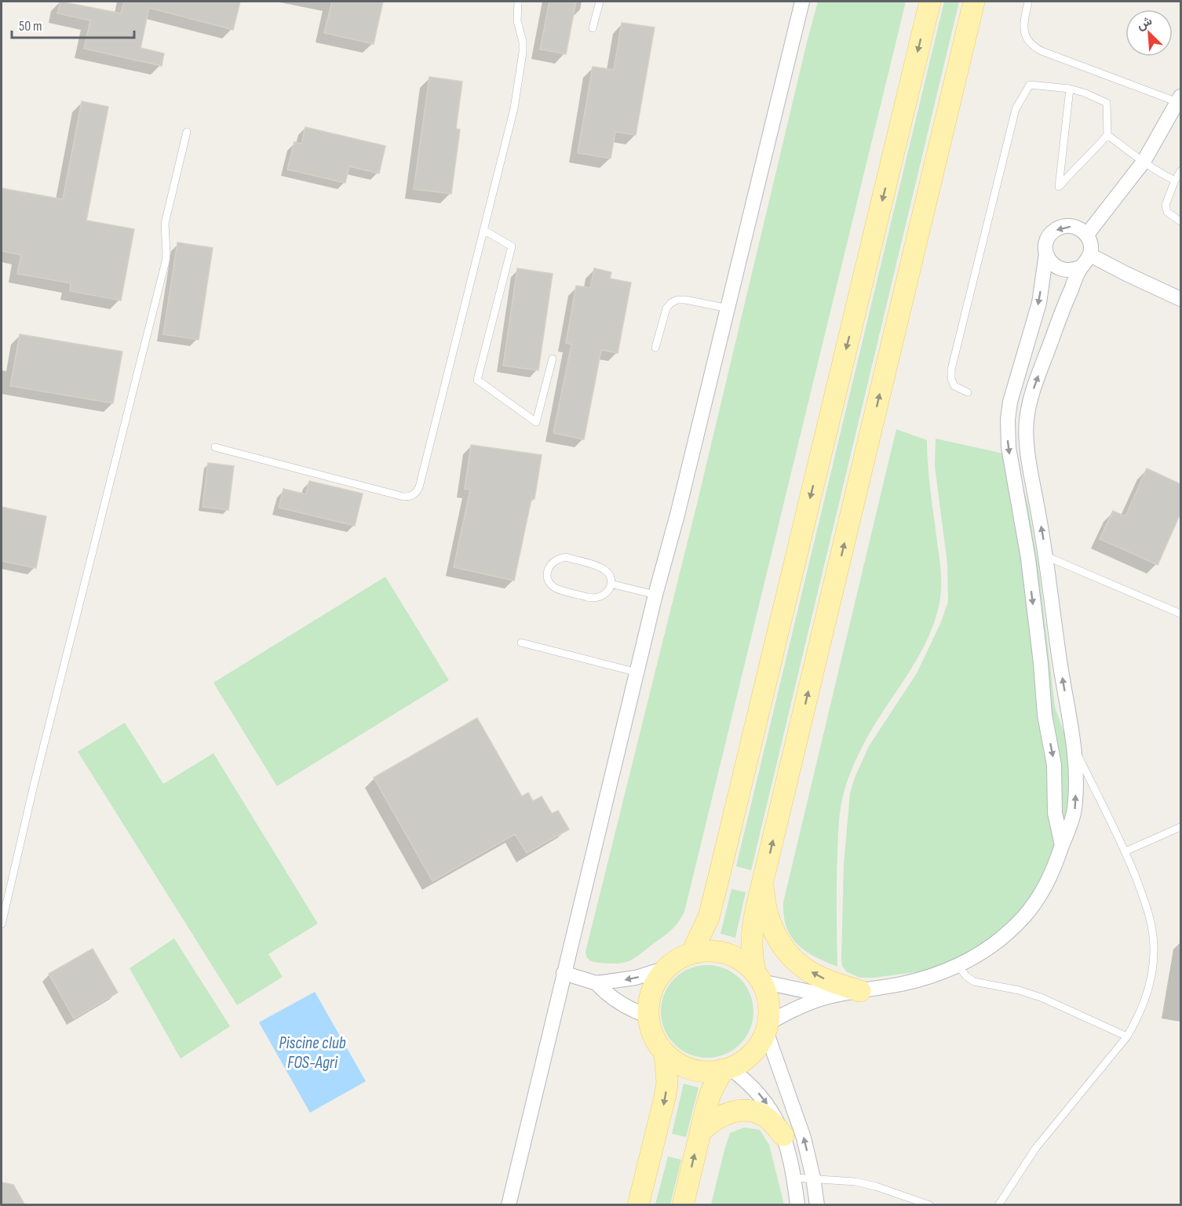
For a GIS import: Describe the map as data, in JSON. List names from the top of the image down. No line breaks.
{"water":["Piscine club FOS-Agri"],"scale_bar":"50 m","north":"top left"}
